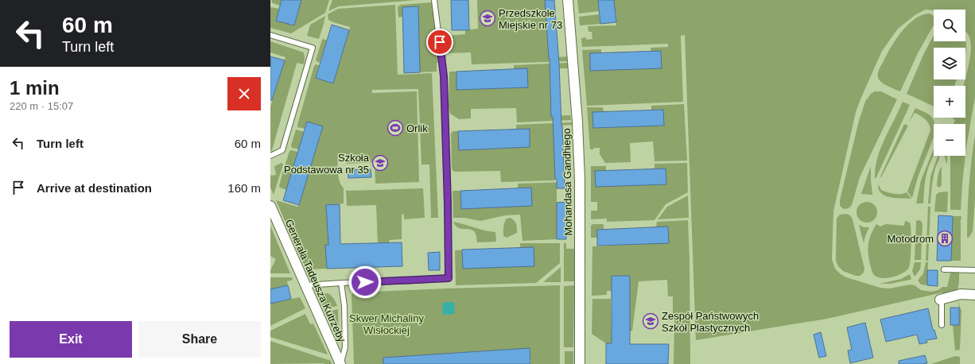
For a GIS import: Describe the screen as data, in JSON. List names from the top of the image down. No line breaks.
{"streets":{"street":["Mohandasa Gandhiego","Generała Tadeusza Kutrzeby"]},"parks":["Skwer Michaliny Wisłockiej"],"places":{"school or university":["Przedszkole Miejskie nr 73","Szkoła Podstawowa nr 35","Zespół Państwowych Szkół Plastycznych"],"sports":["Orlik"],"building":["Motodrom"]},"page":{"turn":["60 m","Turn left"],"map_buttons":["+","−"],"heading":["1 min","220 m · 15:07"],"list":[{"name":"Turn left","value":"60 m"},{"name":"Arrive at destination","value":"160 m"}],"buttons":["Exit","Share"]}}
